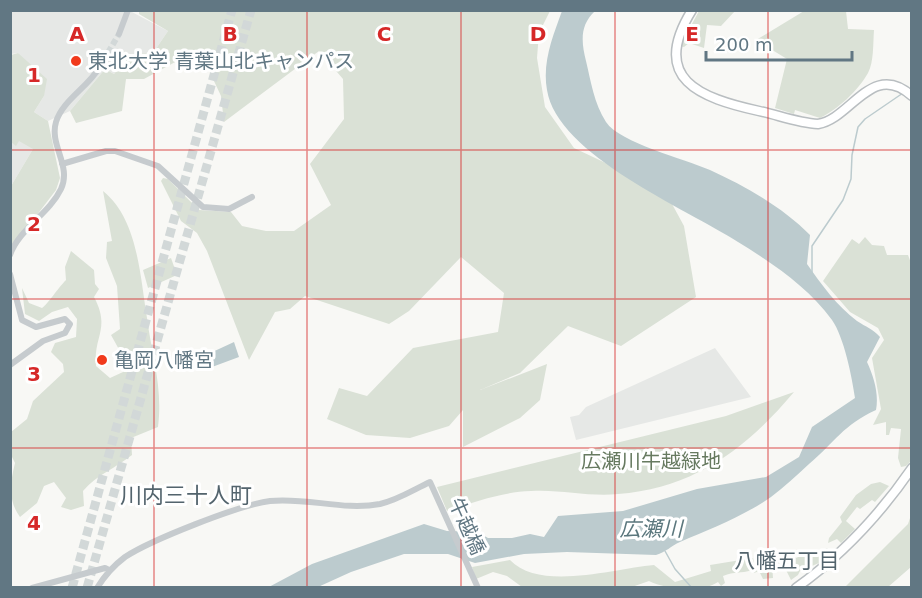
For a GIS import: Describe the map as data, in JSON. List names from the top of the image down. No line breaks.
{"streets":{"street":["牛越橋"]},"districts":["川内三十人町","八幡五丁目"],"water":["広瀬川"],"parks":["広瀬川牛越緑地"],"places":["東北大学 青葉山北キャンパス","亀岡八幡宮"],"scale_bar":"200 m","grid":{"columns":["A","B","C","D","E"],"rows":["1","2","3","4"]}}
